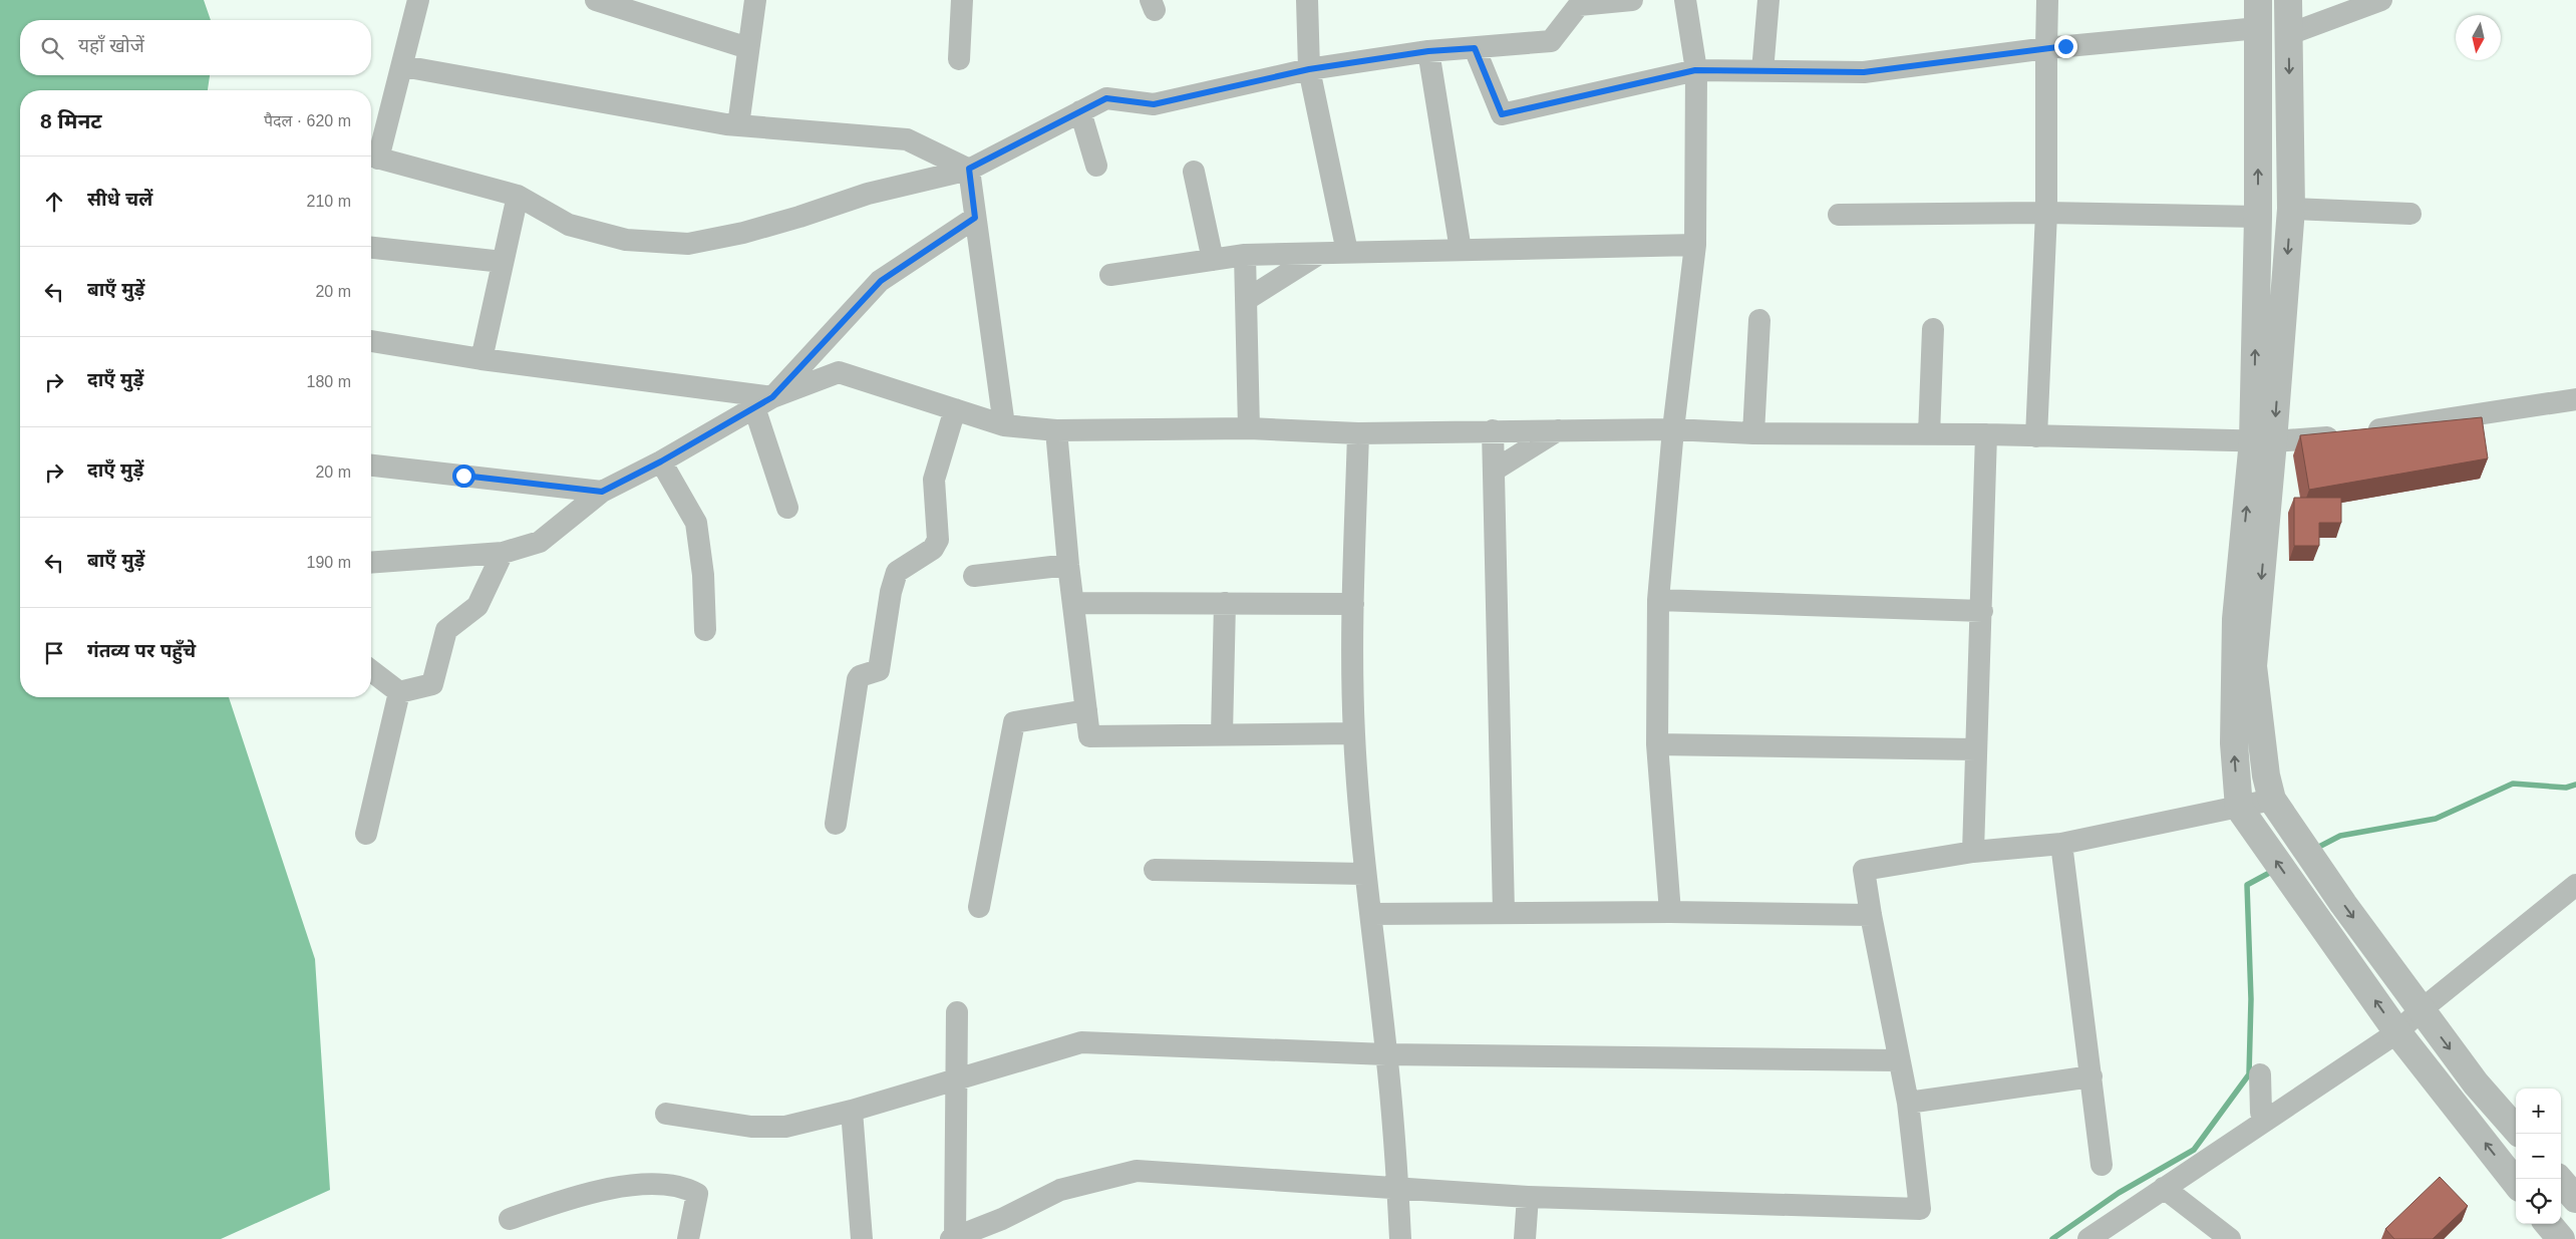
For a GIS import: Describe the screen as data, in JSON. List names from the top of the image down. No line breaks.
{"north":"bottom","page":{"search":"यहाँ खोजें","heading":["8 मिनट","पैदल · 620 m"],"list":[["सीधे चलें","210 m"],["बाएँ मुड़ें","20 m"],["दाएँ मुड़ें","180 m"],["दाएँ मुड़ें","20 m"],["बाएँ मुड़ें","190 m"],"गंतव्य पर पहुँचे"],"map_buttons":["+","−"]}}
